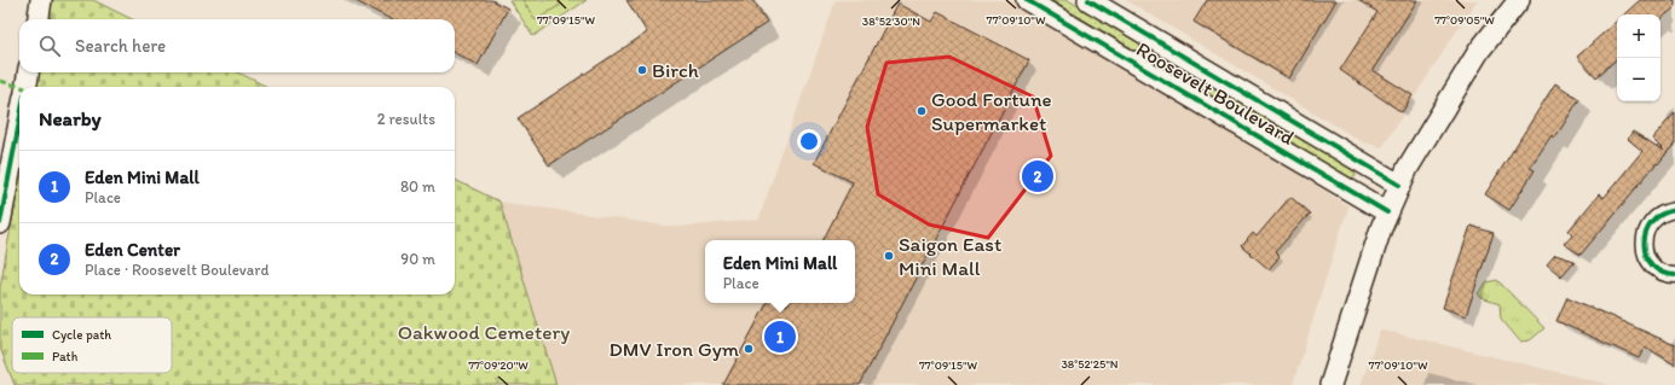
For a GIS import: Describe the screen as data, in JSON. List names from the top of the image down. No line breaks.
{"streets":{"main road":["Roosevelt Boulevard"]},"parks":["Oakwood Cemetery"],"places":["Birch","Good Fortune Supermarket","Saigon East Mini Mall","DMV Iron Gym"],"legend":["Cycle path","Path"],"page":{"map_buttons":["+","−"],"search":"Search here","heading":["Nearby","2 results"],"list":[{"mark":"1","name":"Eden Mini Mall","note":"Place","value":"80 m"},{"mark":"2","name":"Eden Center","note":"Place · Roosevelt Boulevard","value":"90 m"}],"pins":["2","1"],"popup":["Eden Mini Mall","Place"]},"coordinates":["77°09'15\"W","77°09'10\"W","77°09'05\"W","38°52'30\"N","38°52'25\"N","77°09'20\"W"]}
